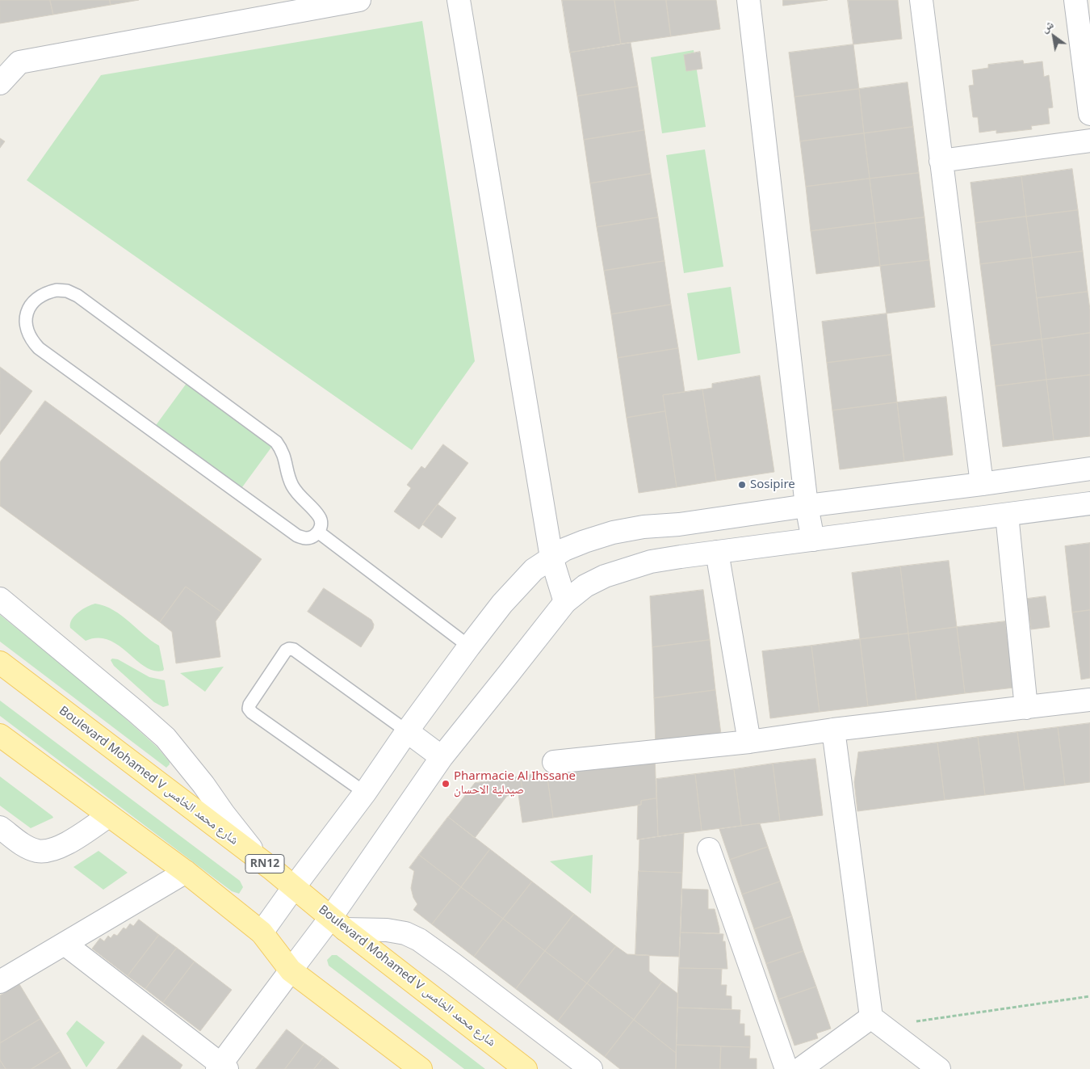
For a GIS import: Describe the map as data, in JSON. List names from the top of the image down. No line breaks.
{"streets":{"main road":["Boulevard Mohamed V شارع محمد الخامس","RN12"]},"places":["Sosipire","Pharmacie Al Ihssane صيدلية الاحسان"],"north":"top left"}
